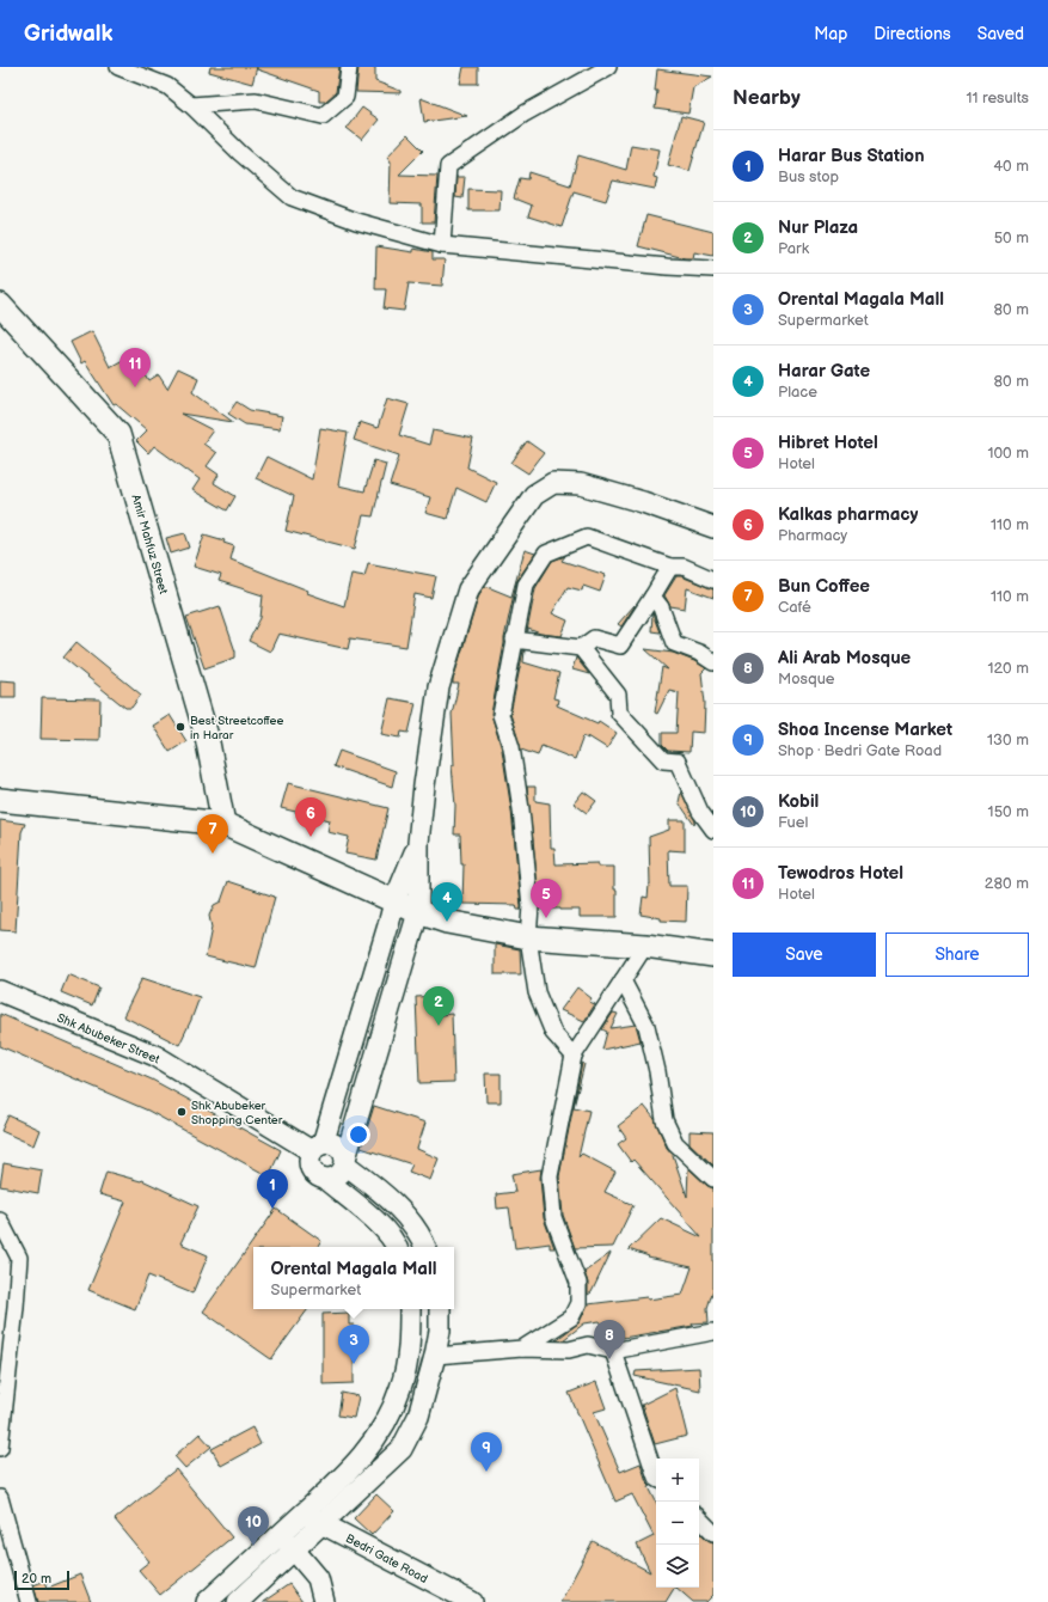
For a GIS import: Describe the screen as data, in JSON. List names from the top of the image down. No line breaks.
{"streets":{"main road":["Amir Mahfuz Street"],"street":["Shk Abubeker Street","Bedri Gate Road"]},"places":["Best Streetcoffee in Harar","Shk Abubeker Shopping Center"],"scale_bar":"20 m","page":{"header":"Gridwalk","nav":["Map","Directions","Saved"],"heading":["Nearby","11 results"],"list":[{"mark":"1","name":"Harar Bus Station","note":"Bus stop","value":"40 m"},{"mark":"2","name":"Nur Plaza","note":"Park","value":"50 m"},{"mark":"3","name":"Orental Magala Mall","note":"Supermarket","value":"80 m"},{"mark":"4","name":"Harar Gate","note":"Place","value":"80 m"},{"mark":"5","name":"Hibret Hotel","note":"Hotel","value":"100 m"},{"mark":"6","name":"Kalkas pharmacy","note":"Pharmacy","value":"110 m"},{"mark":"7","name":"Bun Coffee","note":"Café","value":"110 m"},{"mark":"8","name":"Ali Arab Mosque","note":"Mosque","value":"120 m"},{"mark":"9","name":"Shoa Incense Market","note":"Shop · Bedri Gate Road","value":"130 m"},{"mark":"10","name":"Kobil","note":"Fuel","value":"150 m"},{"mark":"11","name":"Tewodros Hotel","note":"Hotel","value":"280 m"}],"pins":["11","6","7","5","4","2","1","8","3","9","10"],"buttons":["Save","Share"],"popup":["Orental Magala Mall","Supermarket"],"map_buttons":["+","−"],"scale":"20 m"}}
